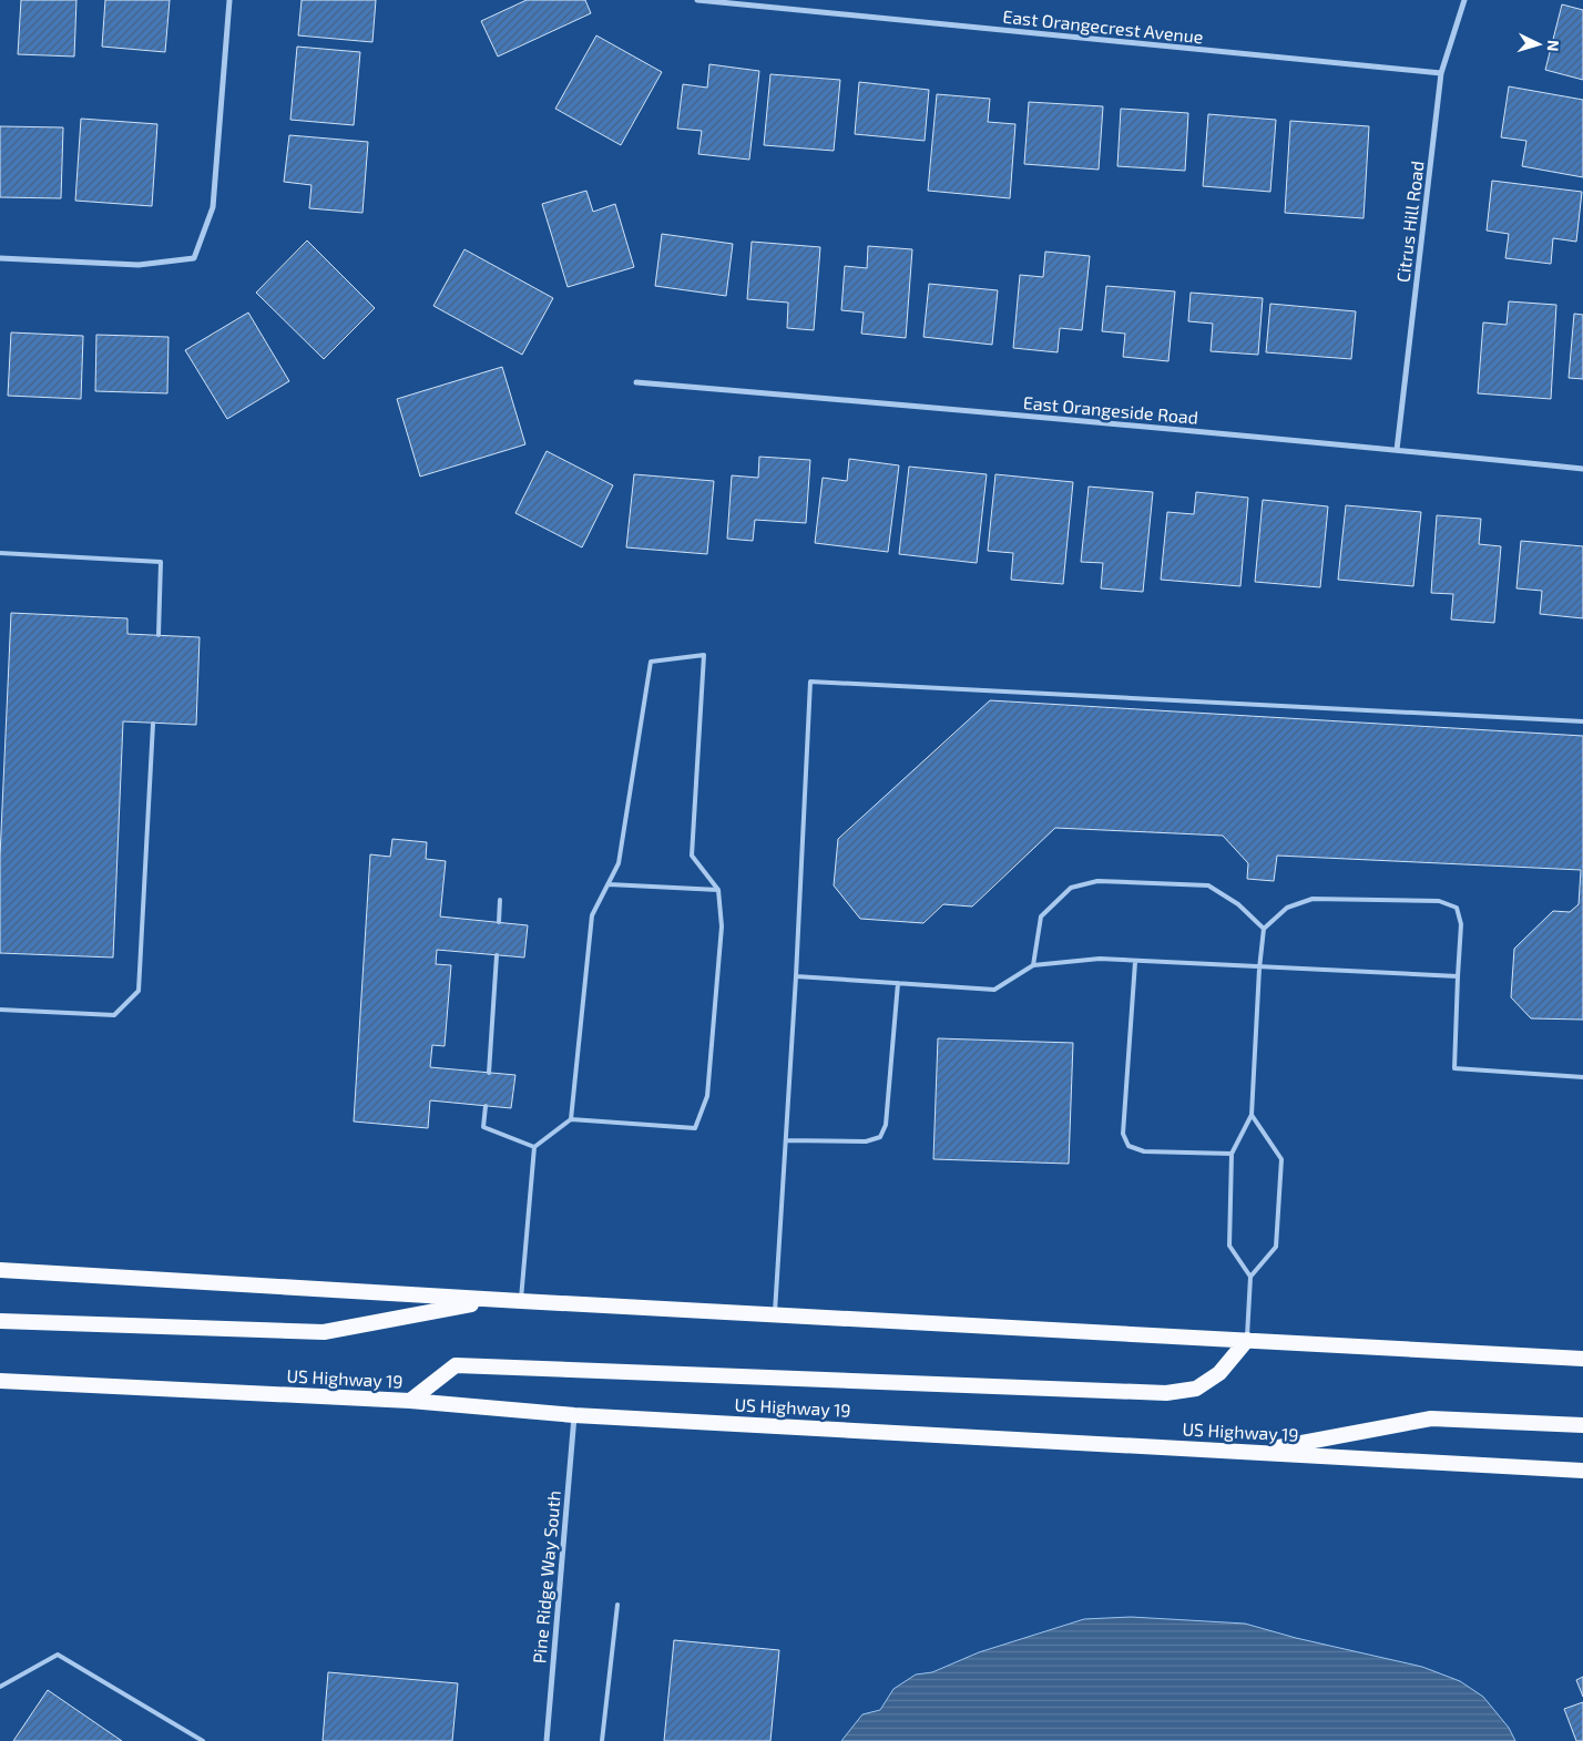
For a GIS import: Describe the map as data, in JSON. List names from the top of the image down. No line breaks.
{"streets":{"highway":["US Highway 19"],"street":["East Orangecrest Avenue","Citrus Hill Road","East Orangeside Road","Pine Ridge Way South"]},"crossings":[["East Orangecrest Avenue","Citrus Hill Road"],["Citrus Hill Road","East Orangeside Road"],["US Highway 19","Pine Ridge Way South"]],"north":"right"}
